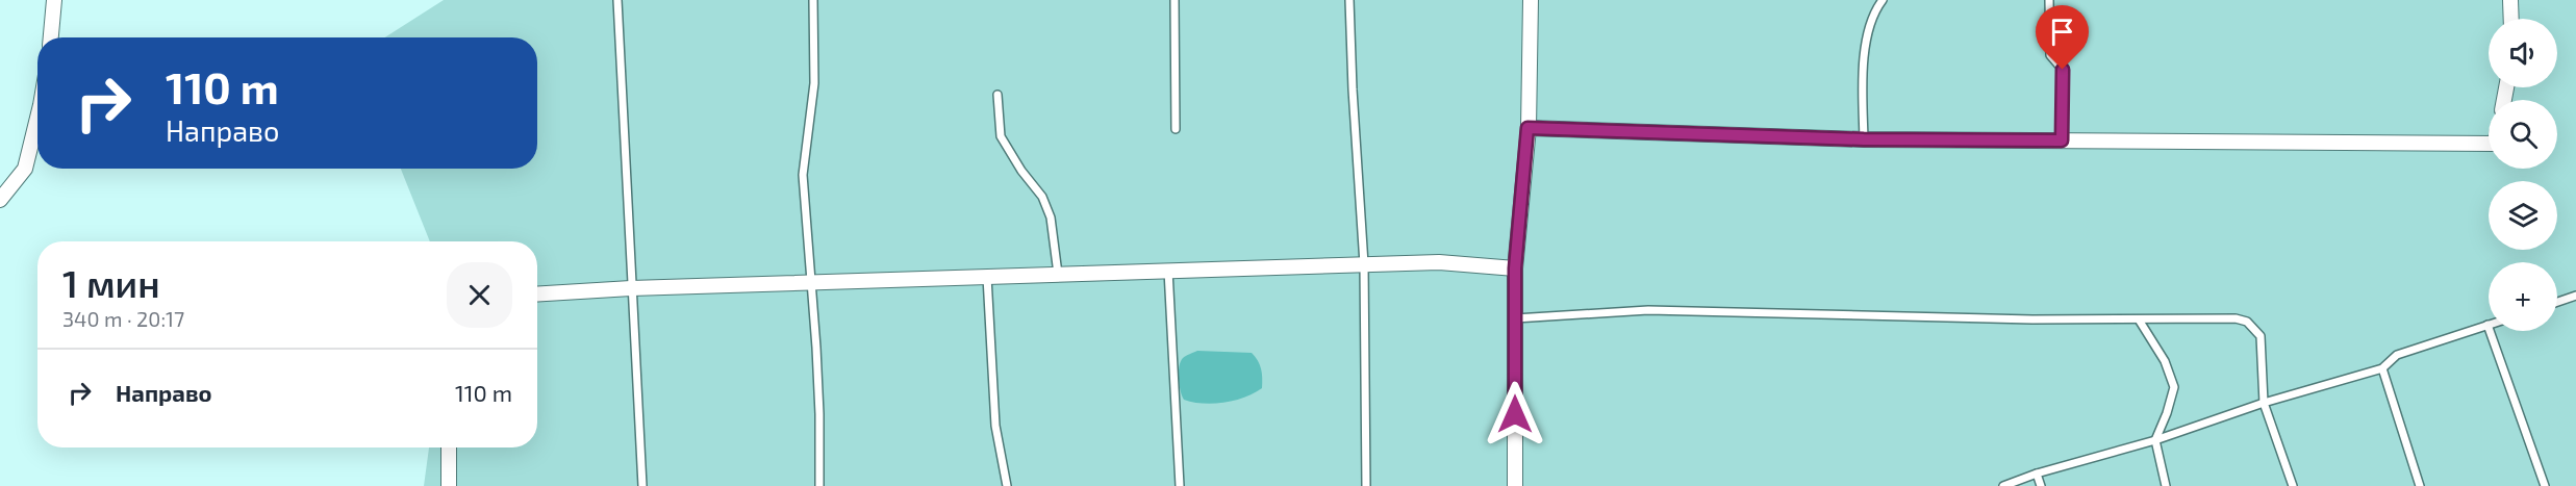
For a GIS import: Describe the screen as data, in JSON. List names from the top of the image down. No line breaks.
{"page":{"map_buttons":"+","turn":["110 m","Направо"],"heading":["1 мин","340 m · 20:17"],"list":[{"name":"Направо","value":"110 m"}]}}
